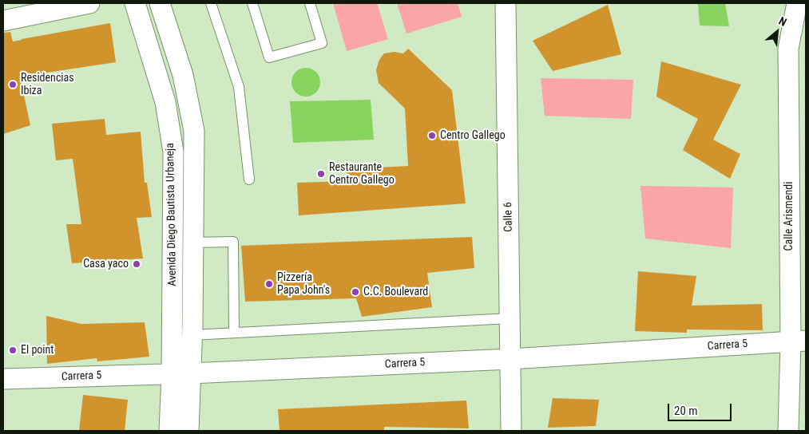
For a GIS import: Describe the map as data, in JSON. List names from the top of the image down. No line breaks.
{"streets":{"street":["Avenida Diego Bautista Urbaneja","Calle Arismendi","Calle 6","Carrera 5"]},"crossings":[["Avenida Diego Bautista Urbaneja","Carrera 5"],["Calle Arismendi","Carrera 5"],["Calle 6","Carrera 5"]],"places":["Residencias Ibiza","Centro Gallego","Restaurante Centro Gallego","Casa yaco","Pizzería Papa John's","C.C. Boulevard","El point"],"scale_bar":"20 m","north":"top right"}
